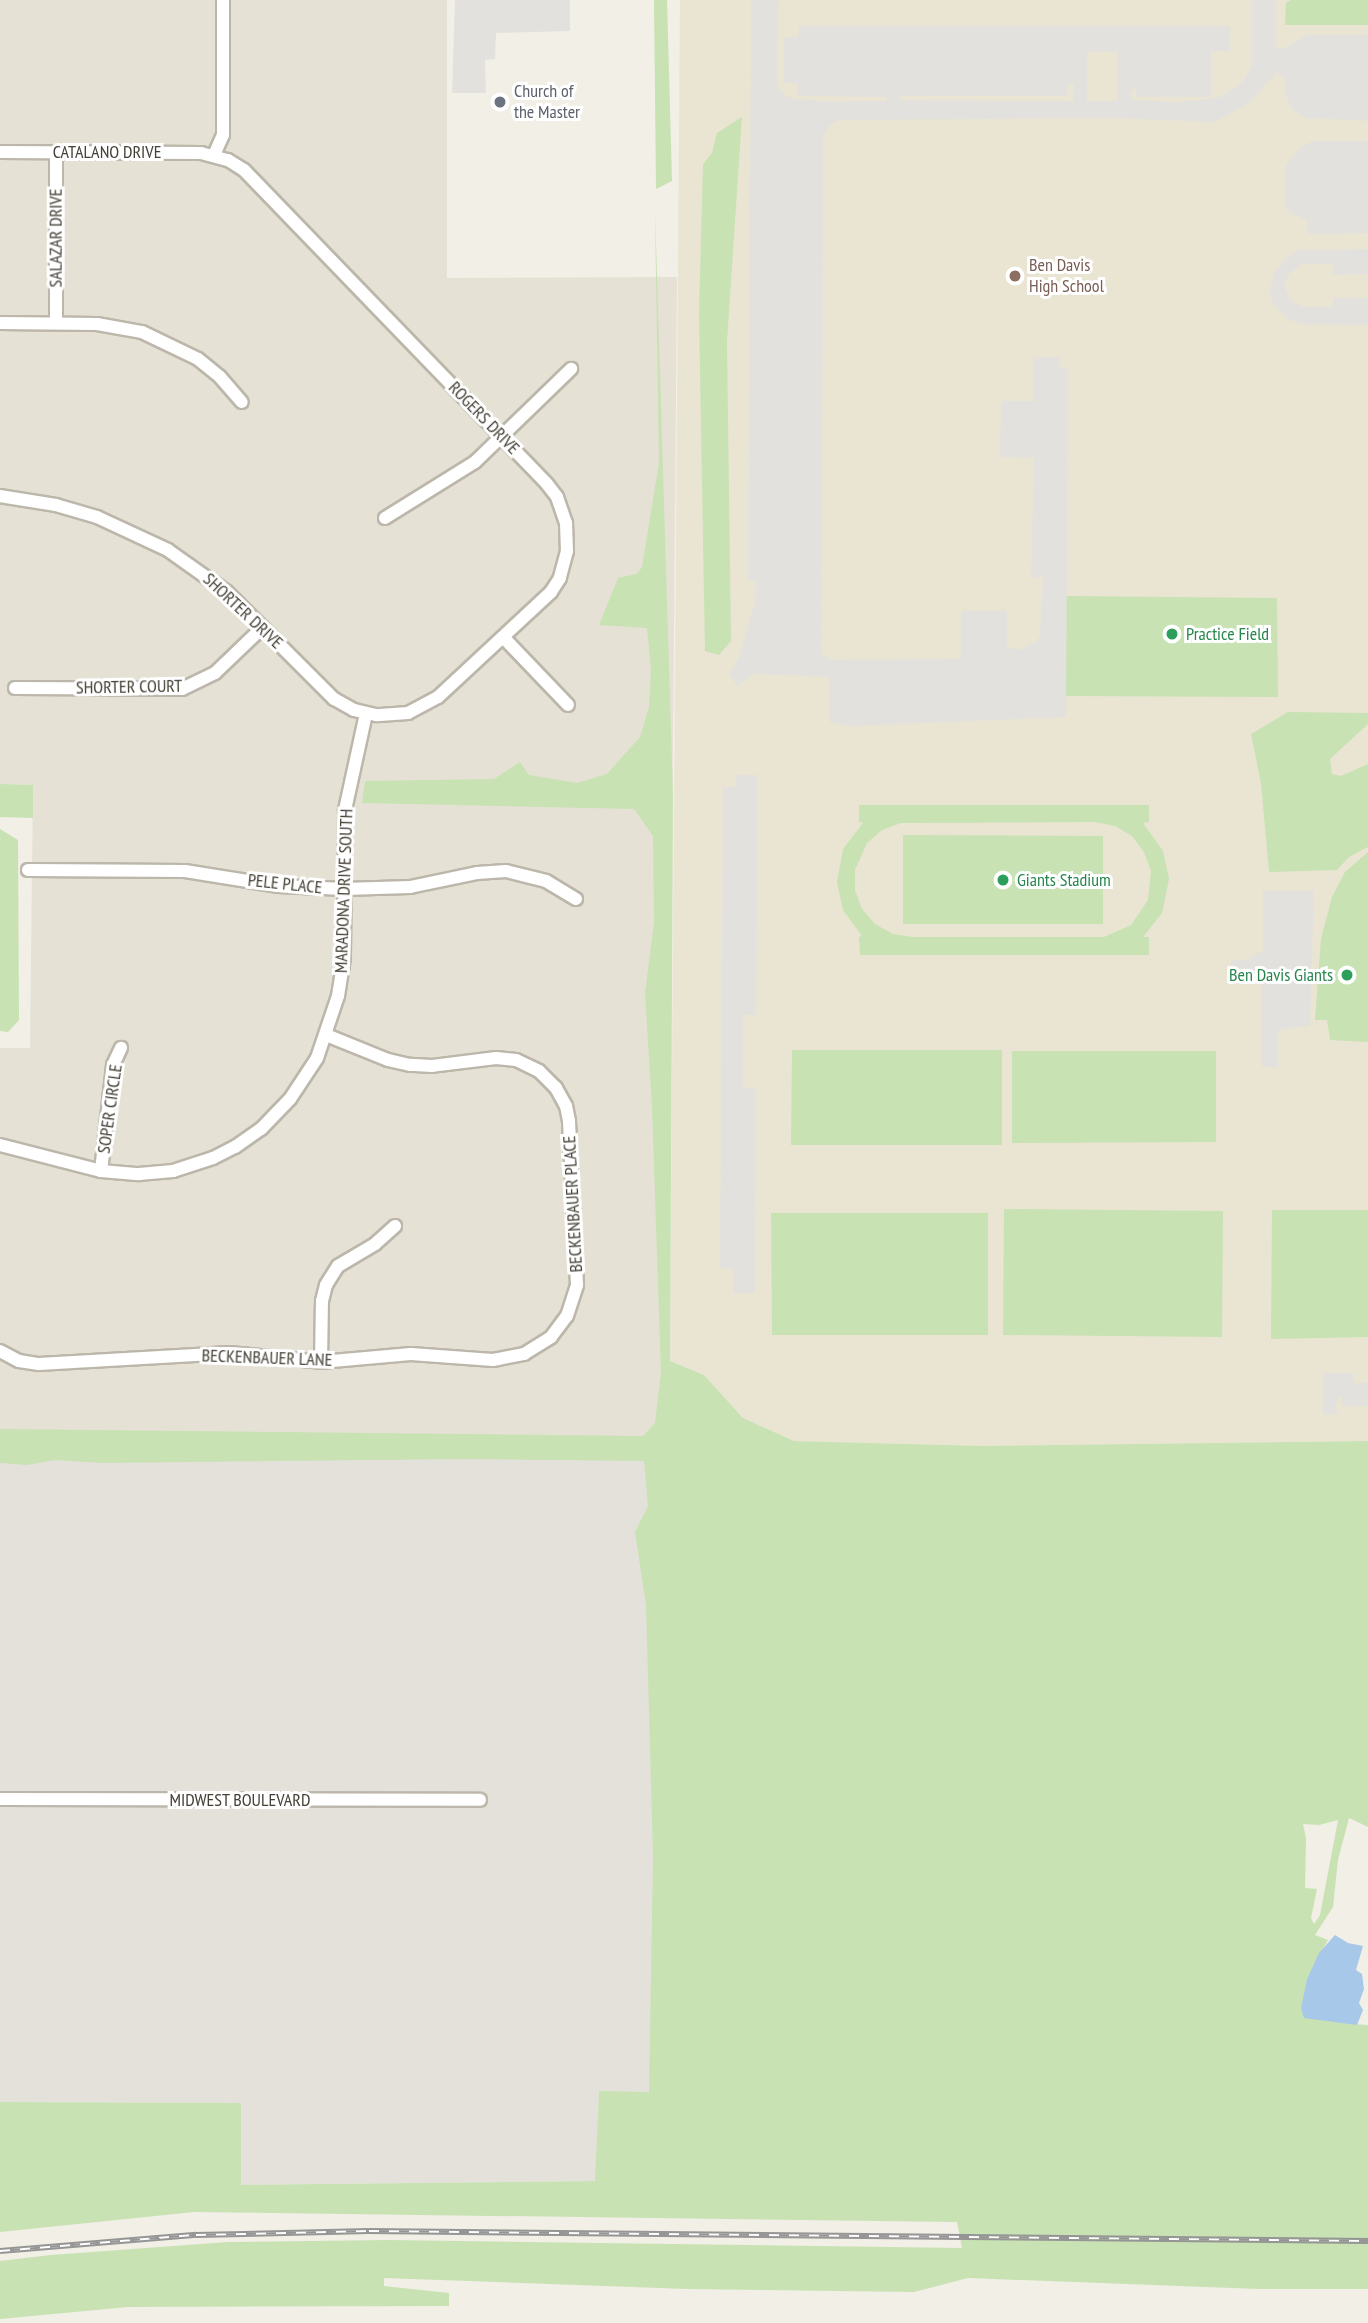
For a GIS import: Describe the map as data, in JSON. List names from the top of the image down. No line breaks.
{"streets":{"street":["CATALANO DRIVE","SALAZAR DRIVE","ROGERS DRIVE","SHORTER DRIVE","SHORTER COURT","PELE PLACE","MARADONA DRIVE SOUTH","SOPER CIRCLE","BECKENBAUER PLACE","BECKENBAUER LANE","MIDWEST BOULEVARD"]},"crossings":[["CATALANO DRIVE","SALAZAR DRIVE"],["CATALANO DRIVE","ROGERS DRIVE"],["ROGERS DRIVE","SHORTER DRIVE"],["ROGERS DRIVE","MARADONA DRIVE SOUTH"],["SHORTER DRIVE","SHORTER COURT"],["PELE PLACE","MARADONA DRIVE SOUTH"],["MARADONA DRIVE SOUTH","SOPER CIRCLE"],["MARADONA DRIVE SOUTH","BECKENBAUER PLACE"],["BECKENBAUER PLACE","BECKENBAUER LANE"]],"places":["Church of the Master","Ben Davis High School","Practice Field","Giants Stadium","Ben Davis Giants"]}
